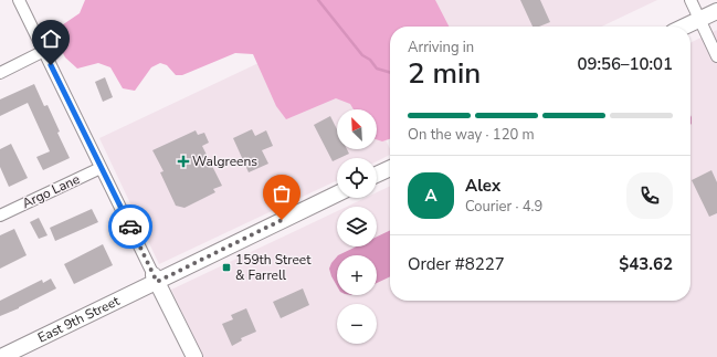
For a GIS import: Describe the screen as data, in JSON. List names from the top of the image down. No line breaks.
{"streets":{"main road":["East 9th Street"],"street":["Argo Lane"]},"places":{"health":["Walgreens"],"transit":["159th Street & Farrell"]},"north":"top left","page":{"heading":["2 min","Arriving in","09:56–10:01"],"panel":["Alex","Courier · 4.9","Order #8227","$43.62"],"bar":"On the way · 120 m","map_buttons":["+","−"],"round":"A"}}
